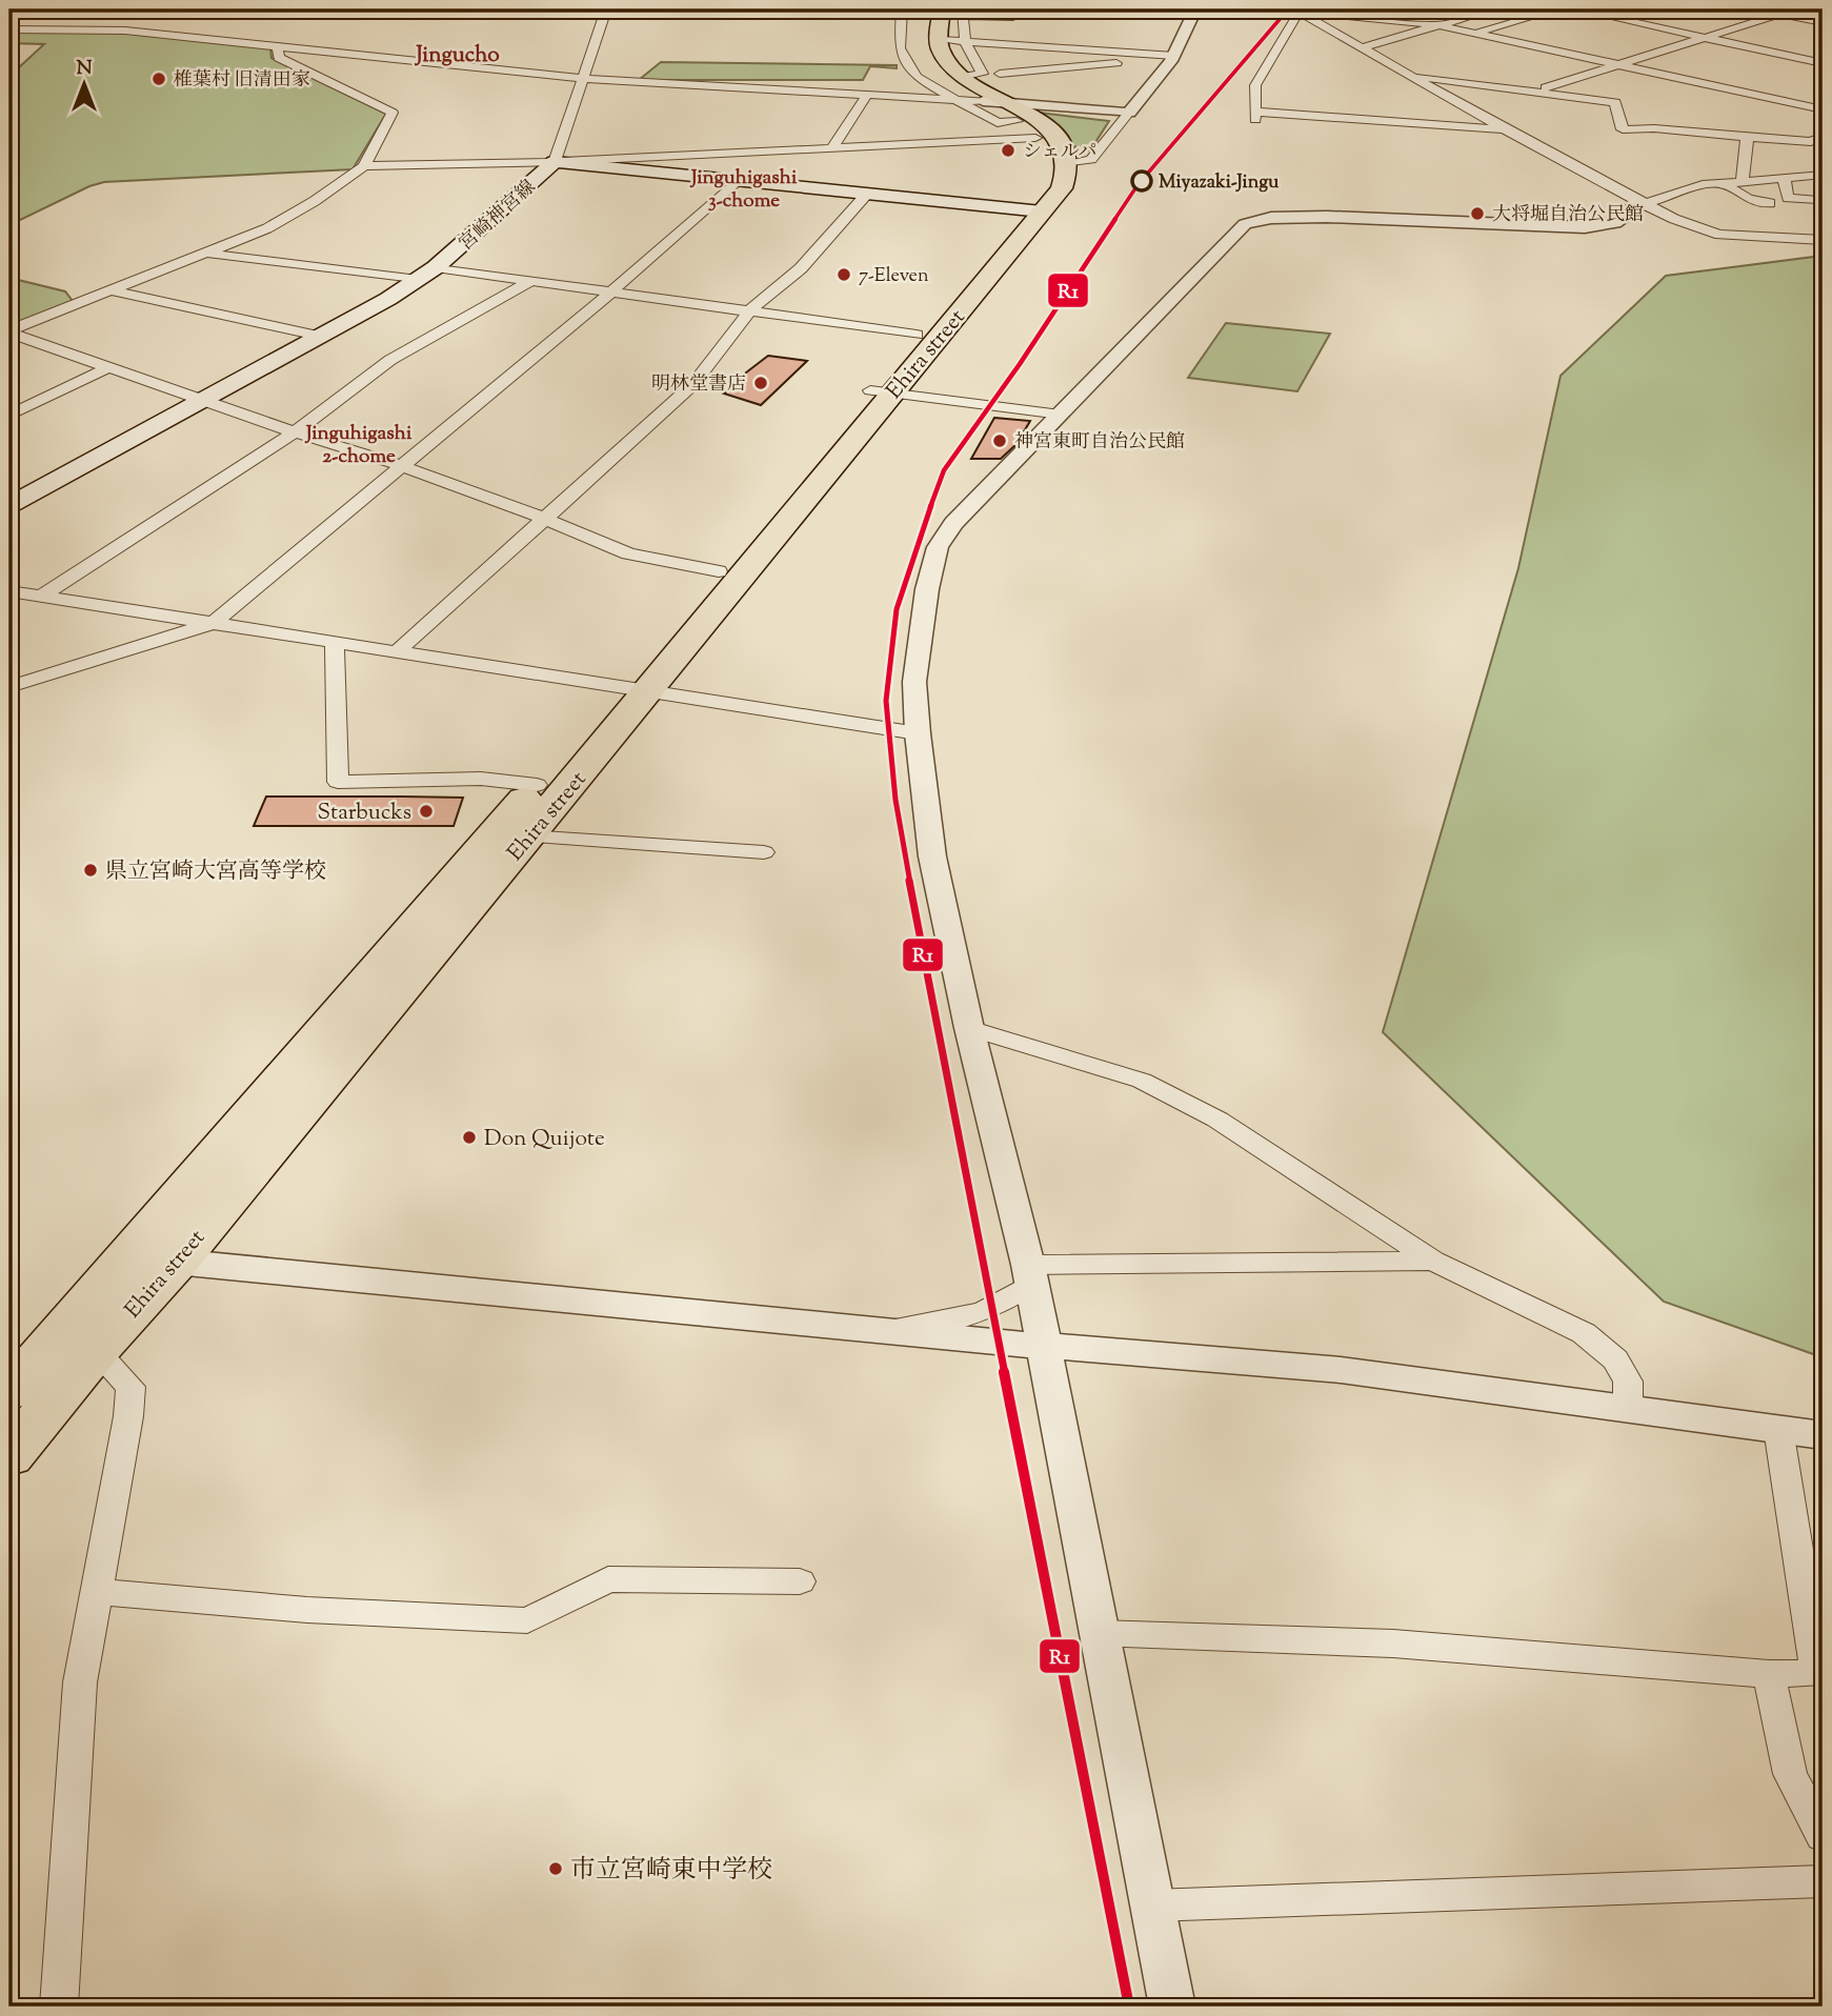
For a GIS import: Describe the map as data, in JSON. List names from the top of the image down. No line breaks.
{"streets":{"highway":["Ehira street"],"main road":["宮崎神宮線"]},"crossings":[["宮崎神宮線","Ehira street"]],"districts":["Jingucho","Jinguhigashi 3-chome","Jinguhigashi 2-chome"],"places":["椎葉村 旧清田家","シェルパ","Miyazaki-Jingu","大将堀自治公民館","7-Eleven","明林堂書店","神宮東町自治公民館","Starbucks","県立宮崎大宮高等学校","Don Quijote","市立宮崎東中学校"],"lines":["transit line R1"],"north":"top"}
